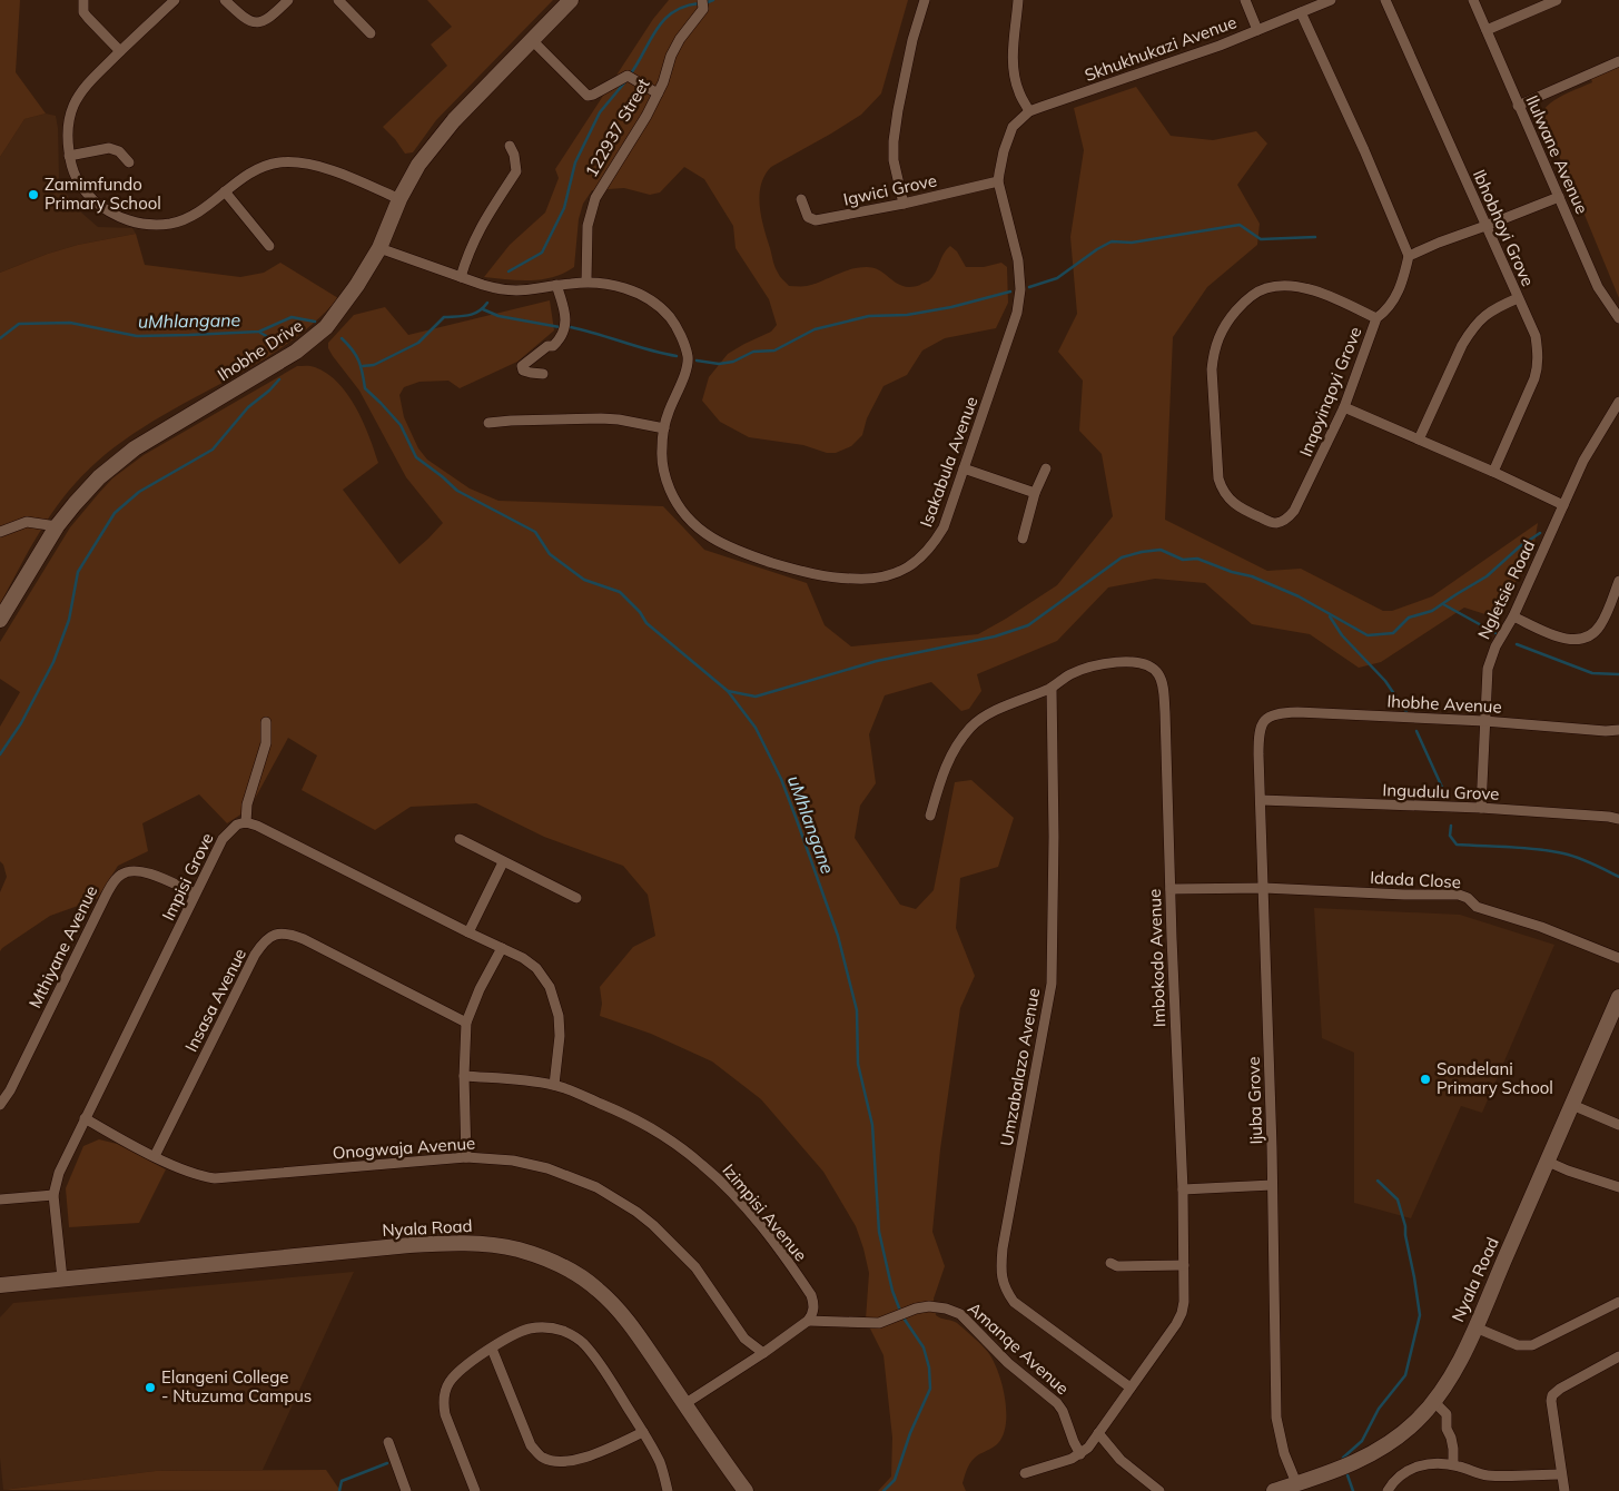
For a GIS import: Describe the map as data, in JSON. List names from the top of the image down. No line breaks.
{"streets":{"street":["Skhukhukazi Avenue","122937 Street","Ilulwane Avenue","Igwici Grove","Ibhobhoyi Grove","Ihobhe Drive","Inqoyinqoyi Grove","Isakabula Avenue","Ngletsie Road","Ihobhe Avenue","Ingudulu Grove","Impisi Grove","Idada Close","Mthiyane Avenue","Imbokodo Avenue","Insasa Avenue","Umzabalazo Avenue","Ijuba Grove","Onogwaja Avenue","Izimpisi Avenue","Nyala Road","Amanqe Avenue"]},"crossings":[["Skhukhukazi Avenue","Isakabula Avenue"],["122937 Street","Isakabula Avenue"],["Igwici Grove","Isakabula Avenue"],["Ihobhe Drive","Isakabula Avenue"],["Ngletsie Road","Ihobhe Avenue"],["Ngletsie Road","Ingudulu Grove"],["Ihobhe Avenue","Ijuba Grove"],["Ingudulu Grove","Ijuba Grove"],["Impisi Grove","Mthiyane Avenue"],["Impisi Grove","Onogwaja Avenue"],["Impisi Grove","Nyala Road"],["Idada Close","Imbokodo Avenue"],["Idada Close","Ijuba Grove"],["Imbokodo Avenue","Umzabalazo Avenue"],["Imbokodo Avenue","Amanqe Avenue"],["Insasa Avenue","Onogwaja Avenue"],["Ijuba Grove","Nyala Road"],["Izimpisi Avenue","Amanqe Avenue"]],"water":["uMhlangane"],"places":["Zamimfundo Primary School","Sondelani Primary School","Elangeni College - Ntuzuma Campus"]}
